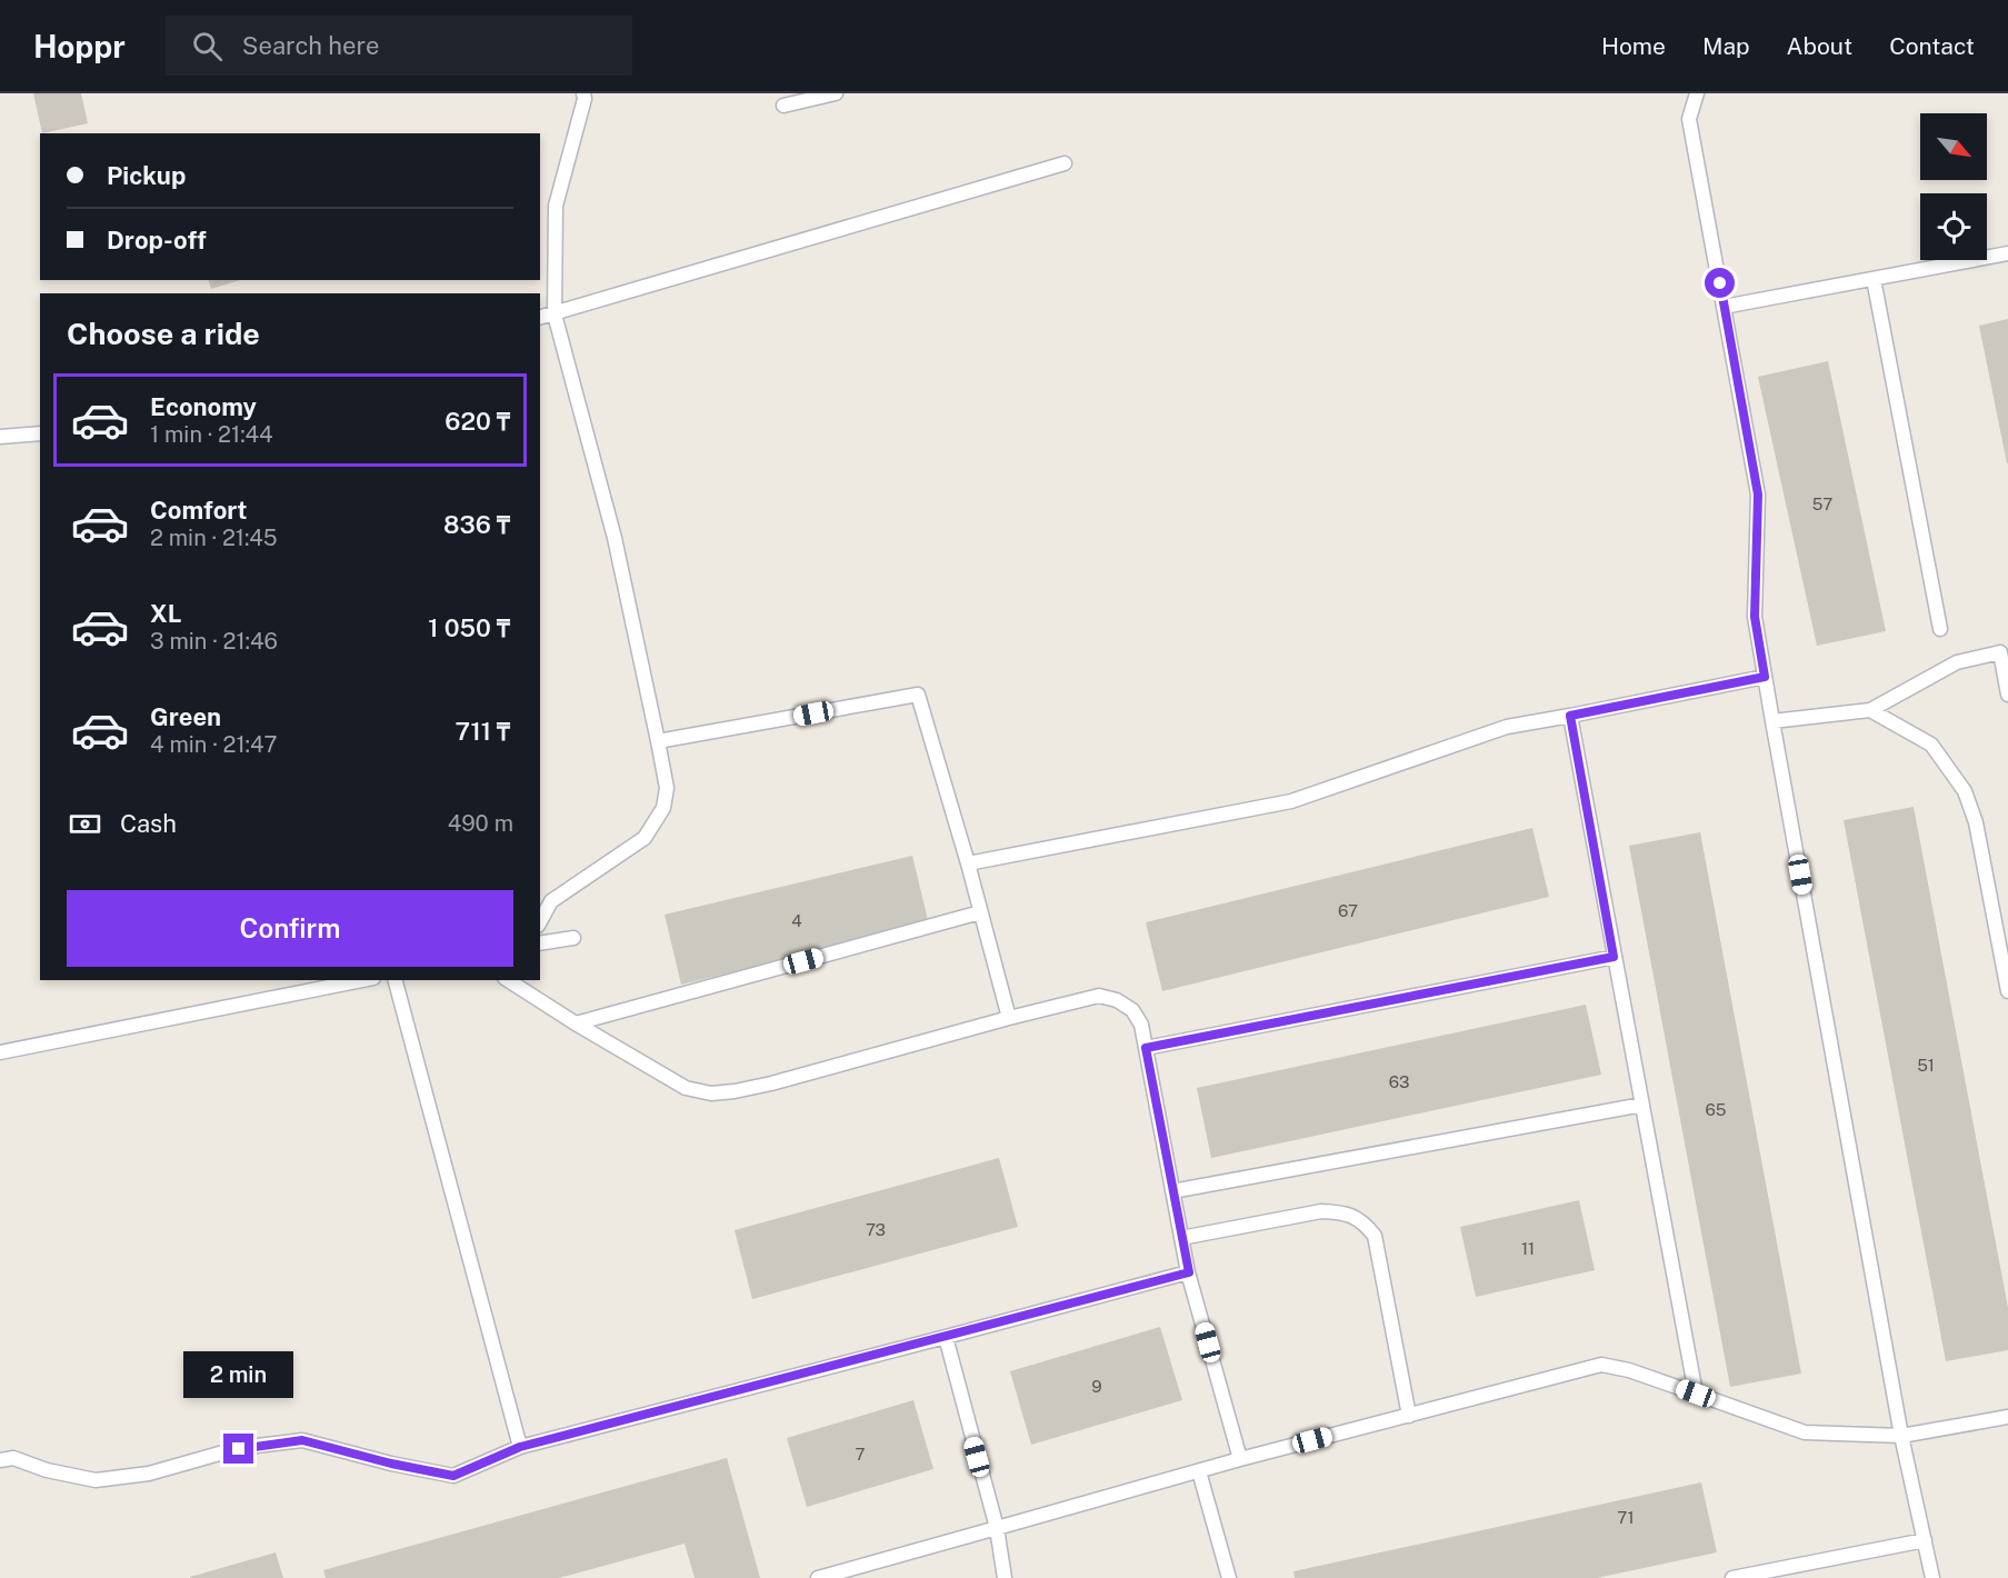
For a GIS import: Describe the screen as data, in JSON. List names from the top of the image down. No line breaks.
{"house_numbers":["57","67","4","51","63","65","73","11","9","7","71"],"north":"bottom right","page":{"header":"Hoppr","search":"Search here","nav":["Home","Map","About","Contact"],"banner":["Pickup","Drop-off"],"heading":"Choose a ride","list":[{"name":"Economy","note":"1 min · 21:44","value":"620 ₸"},{"name":"Comfort","note":"2 min · 21:45","value":"836 ₸"},{"name":"XL","note":"3 min · 21:46","value":"1 050 ₸"},{"name":"Green","note":"4 min · 21:47","value":"711 ₸"}],"pay":["Cash","490 m"],"buttons":"Confirm","bubble":"2 min"}}
